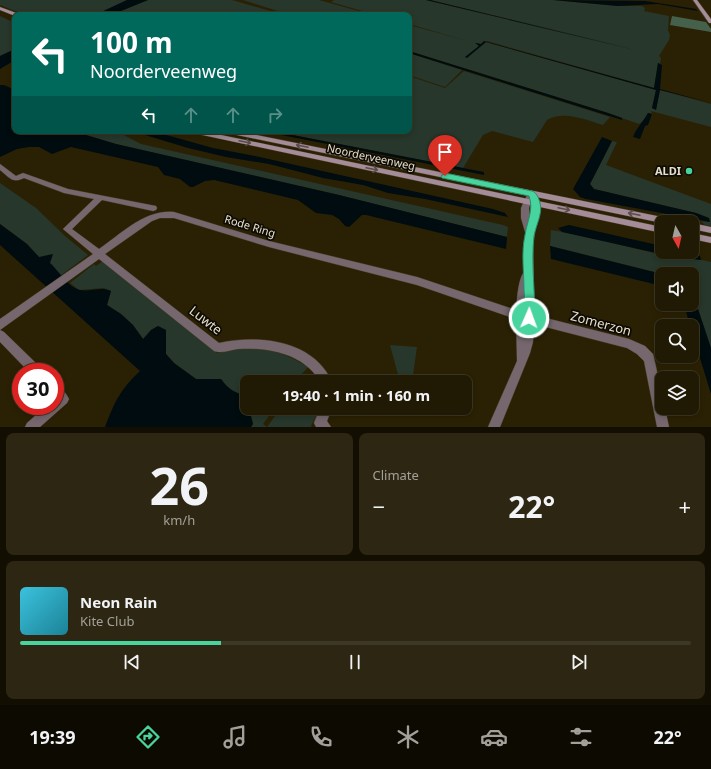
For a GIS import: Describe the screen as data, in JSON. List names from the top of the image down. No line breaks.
{"streets":{"street":["Noorderveenweg","Rode Ring","Luwte","Zomerzon"]},"crossings":[["Rode Ring","Luwte"],["Rode Ring","Zomerzon"]],"places":["ALDI"],"north":"bottom","page":{"turn":["100 m","Noorderveenweg"],"limit":"30","trip":"19:40 · 1 min · 160 m","tile":[["26","km/h"],"Climate"],"heat":["−","22°","+"],"song":["Neon Rain","Kite Club"],"tabs":["19:39","22°"]}}
